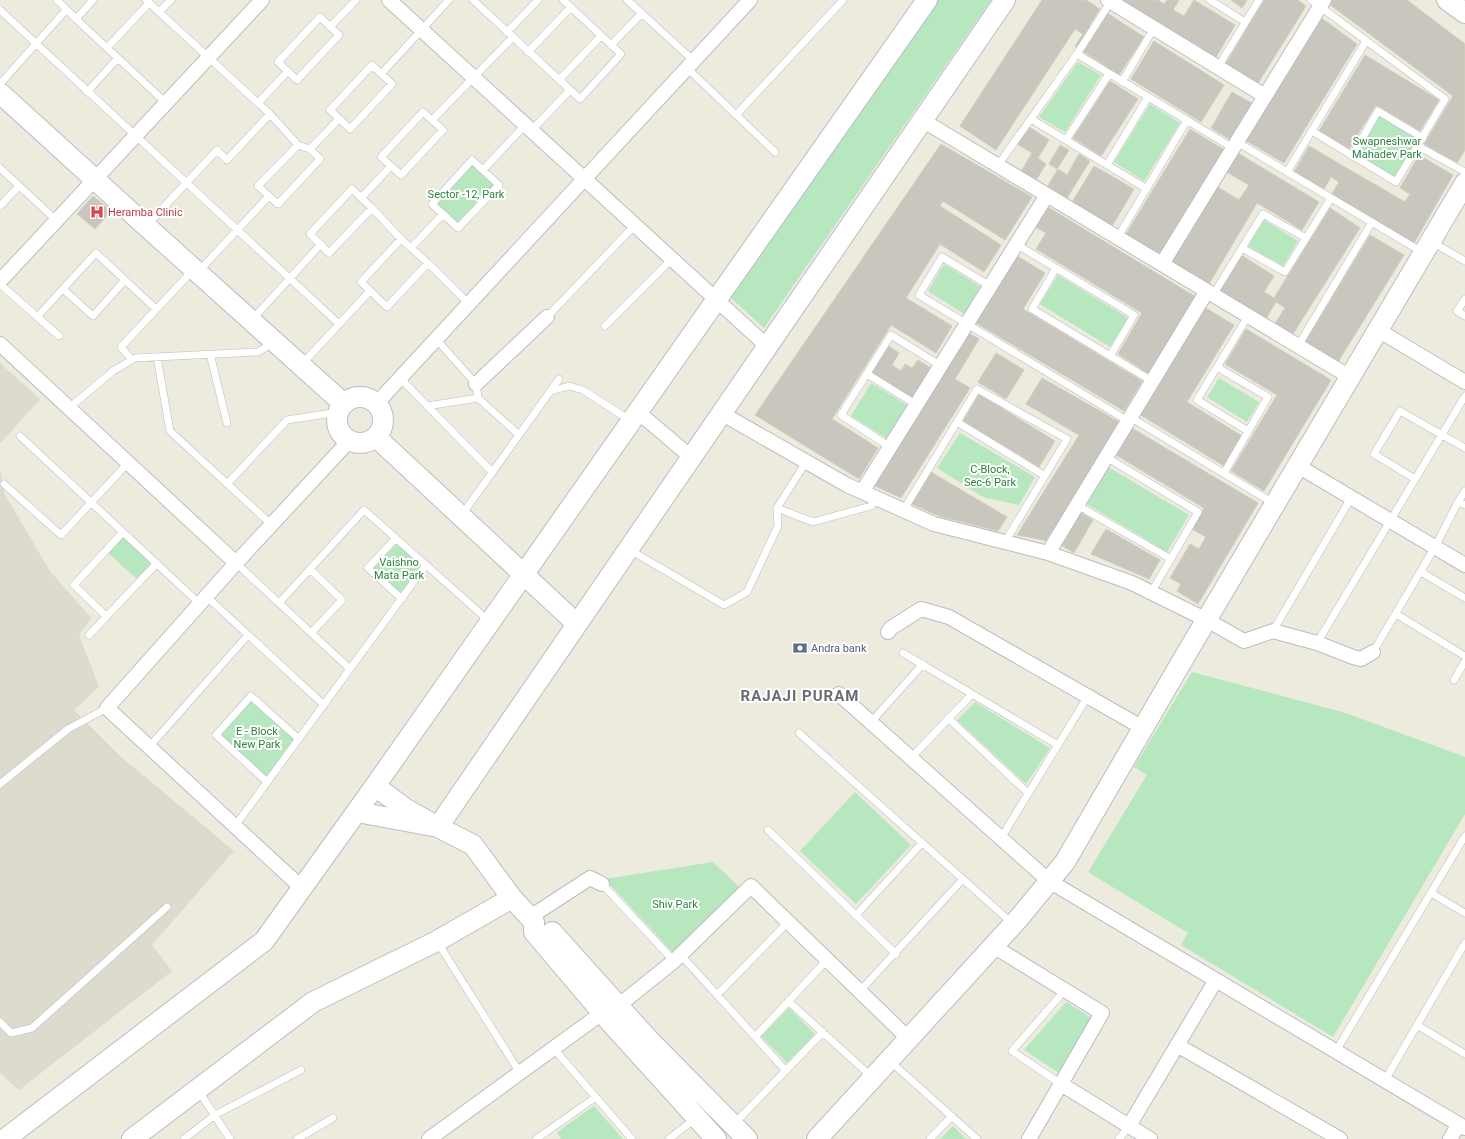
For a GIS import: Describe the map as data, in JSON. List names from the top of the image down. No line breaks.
{"districts":["RAJAJI PURAM"],"parks":["Swapneshwar Mahadev Park","Sector -12, Park","C-Block, Sec-6 Park","Vaishno Mata Park","E - Block New Park","Shiv Park"],"places":{"hospital":["Heramba Clinic"],"bank":["Andra bank"]}}
